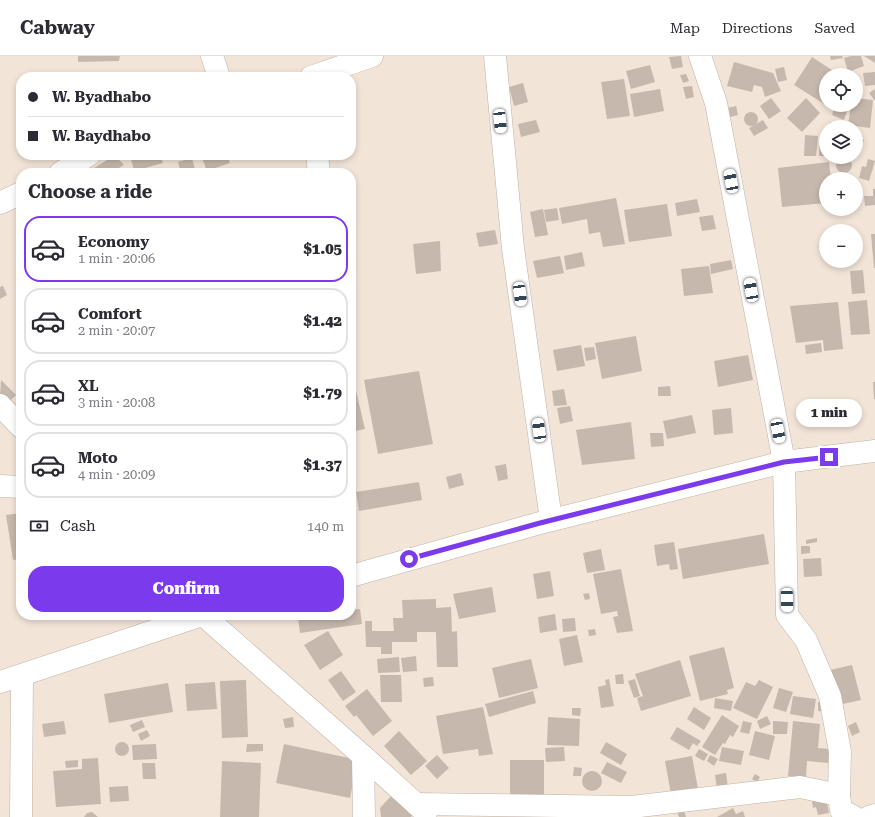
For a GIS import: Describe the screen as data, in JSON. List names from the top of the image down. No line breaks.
{"page":{"header":"Cabway","nav":["Map","Directions","Saved"],"map_buttons":["+","−"],"banner":["W. Byadhabo","W. Baydhabo"],"heading":"Choose a ride","list":[{"name":"Economy","note":"1 min · 20:06","value":"$1.05"},{"name":"Comfort","note":"2 min · 20:07","value":"$1.42"},{"name":"XL","note":"3 min · 20:08","value":"$1.79"},{"name":"Moto","note":"4 min · 20:09","value":"$1.37"}],"bubble":"1 min","pay":["Cash","140 m"],"buttons":"Confirm"}}
